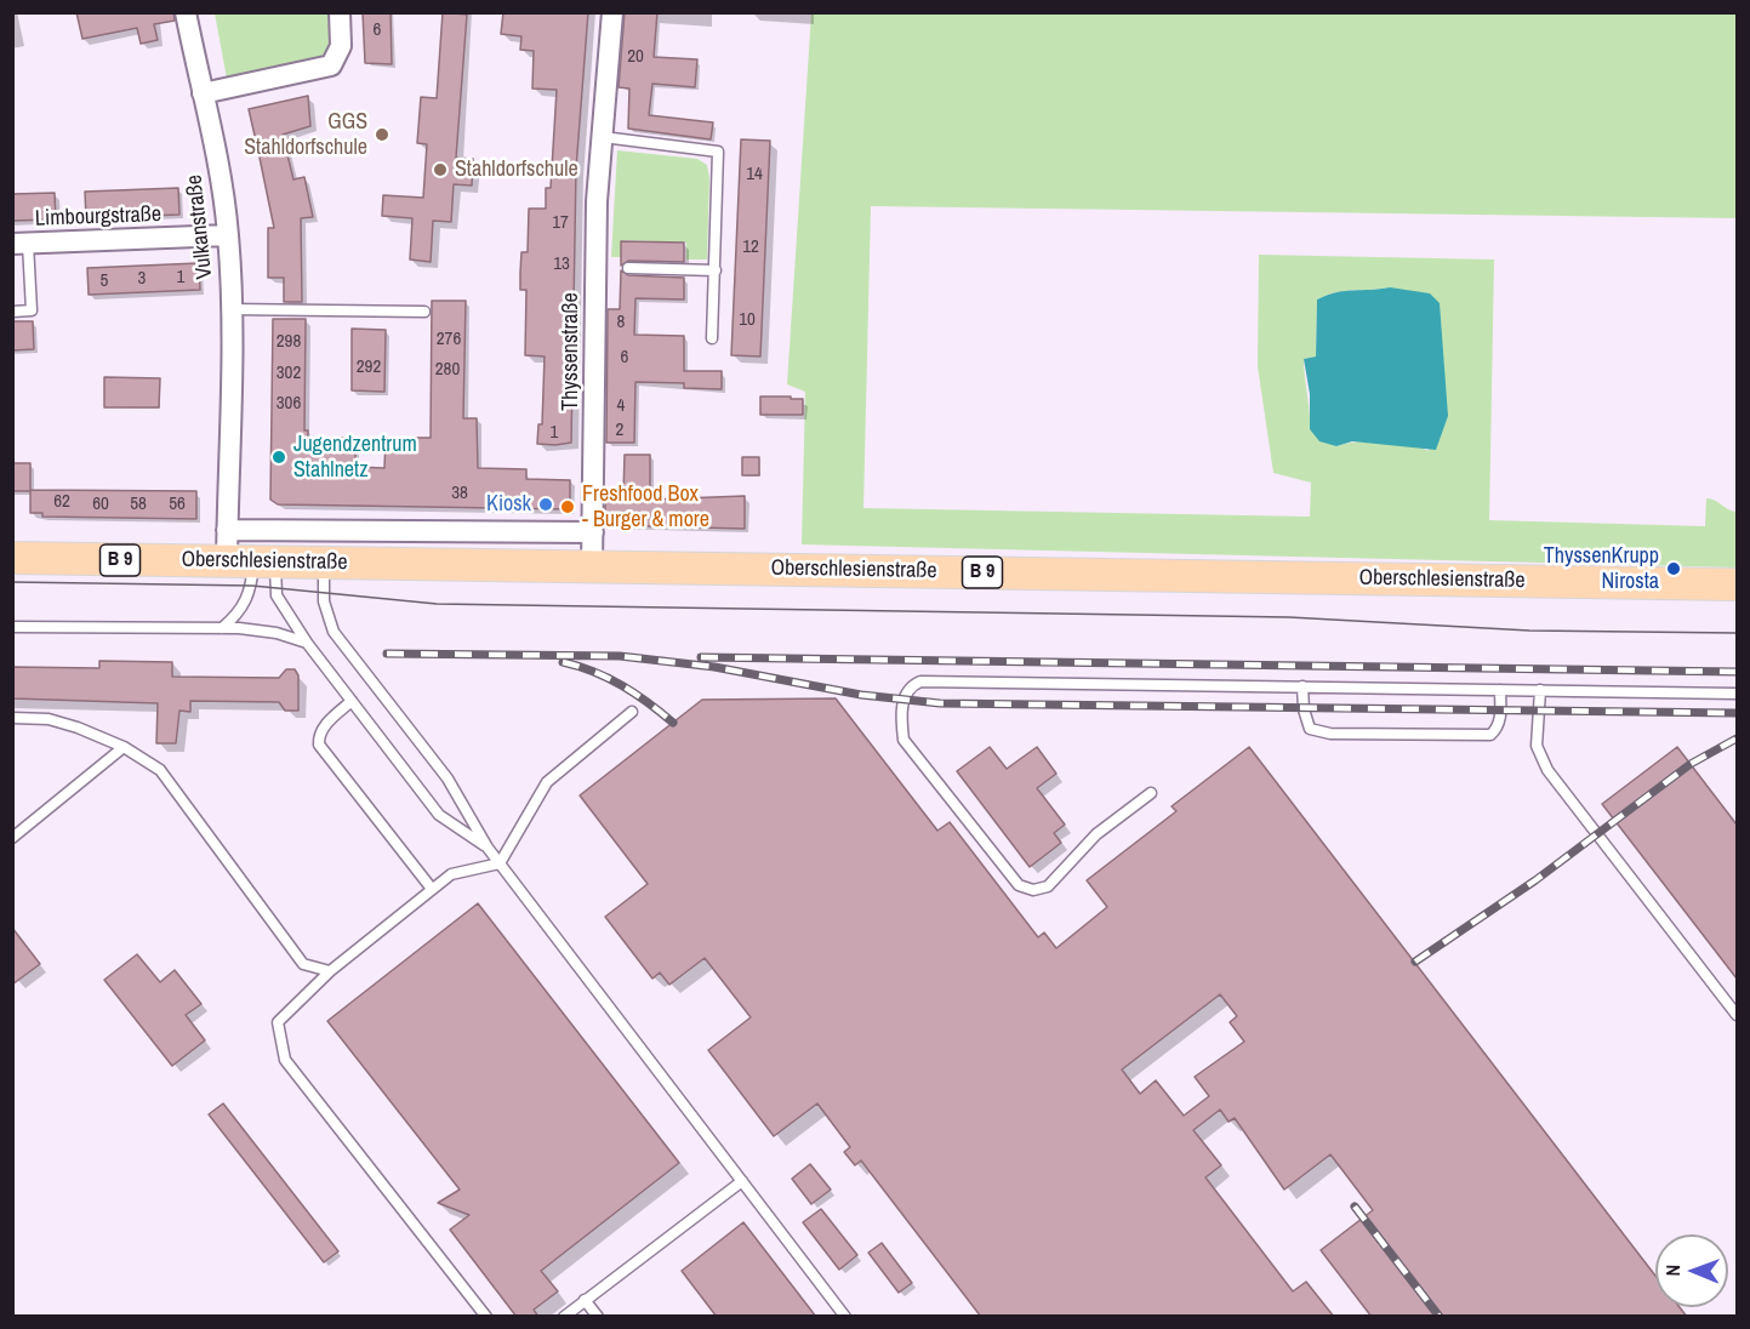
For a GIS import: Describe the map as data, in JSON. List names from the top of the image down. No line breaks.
{"streets":{"main road":["B 9","Oberschlesienstraße"],"street":["Limbourgstraße","Vulkanstraße","Thyssenstraße"]},"crossings":[["Limbourgstraße","Vulkanstraße"],["Vulkanstraße","Oberschlesienstraße"],["Thyssenstraße","Oberschlesienstraße"]],"places":["GGS Stahldorfschule","Stahldorfschule","Jugendzentrum Stahlnetz","Kiosk","Freshfood Box - Burger & more","ThyssenKrupp Nirosta"],"house_numbers":["6","20","14","17","12","13","1","3","5","10","8","276","298","6","292","280","302","306","4","2","1","38","62","60","58","56"],"north":"left"}
